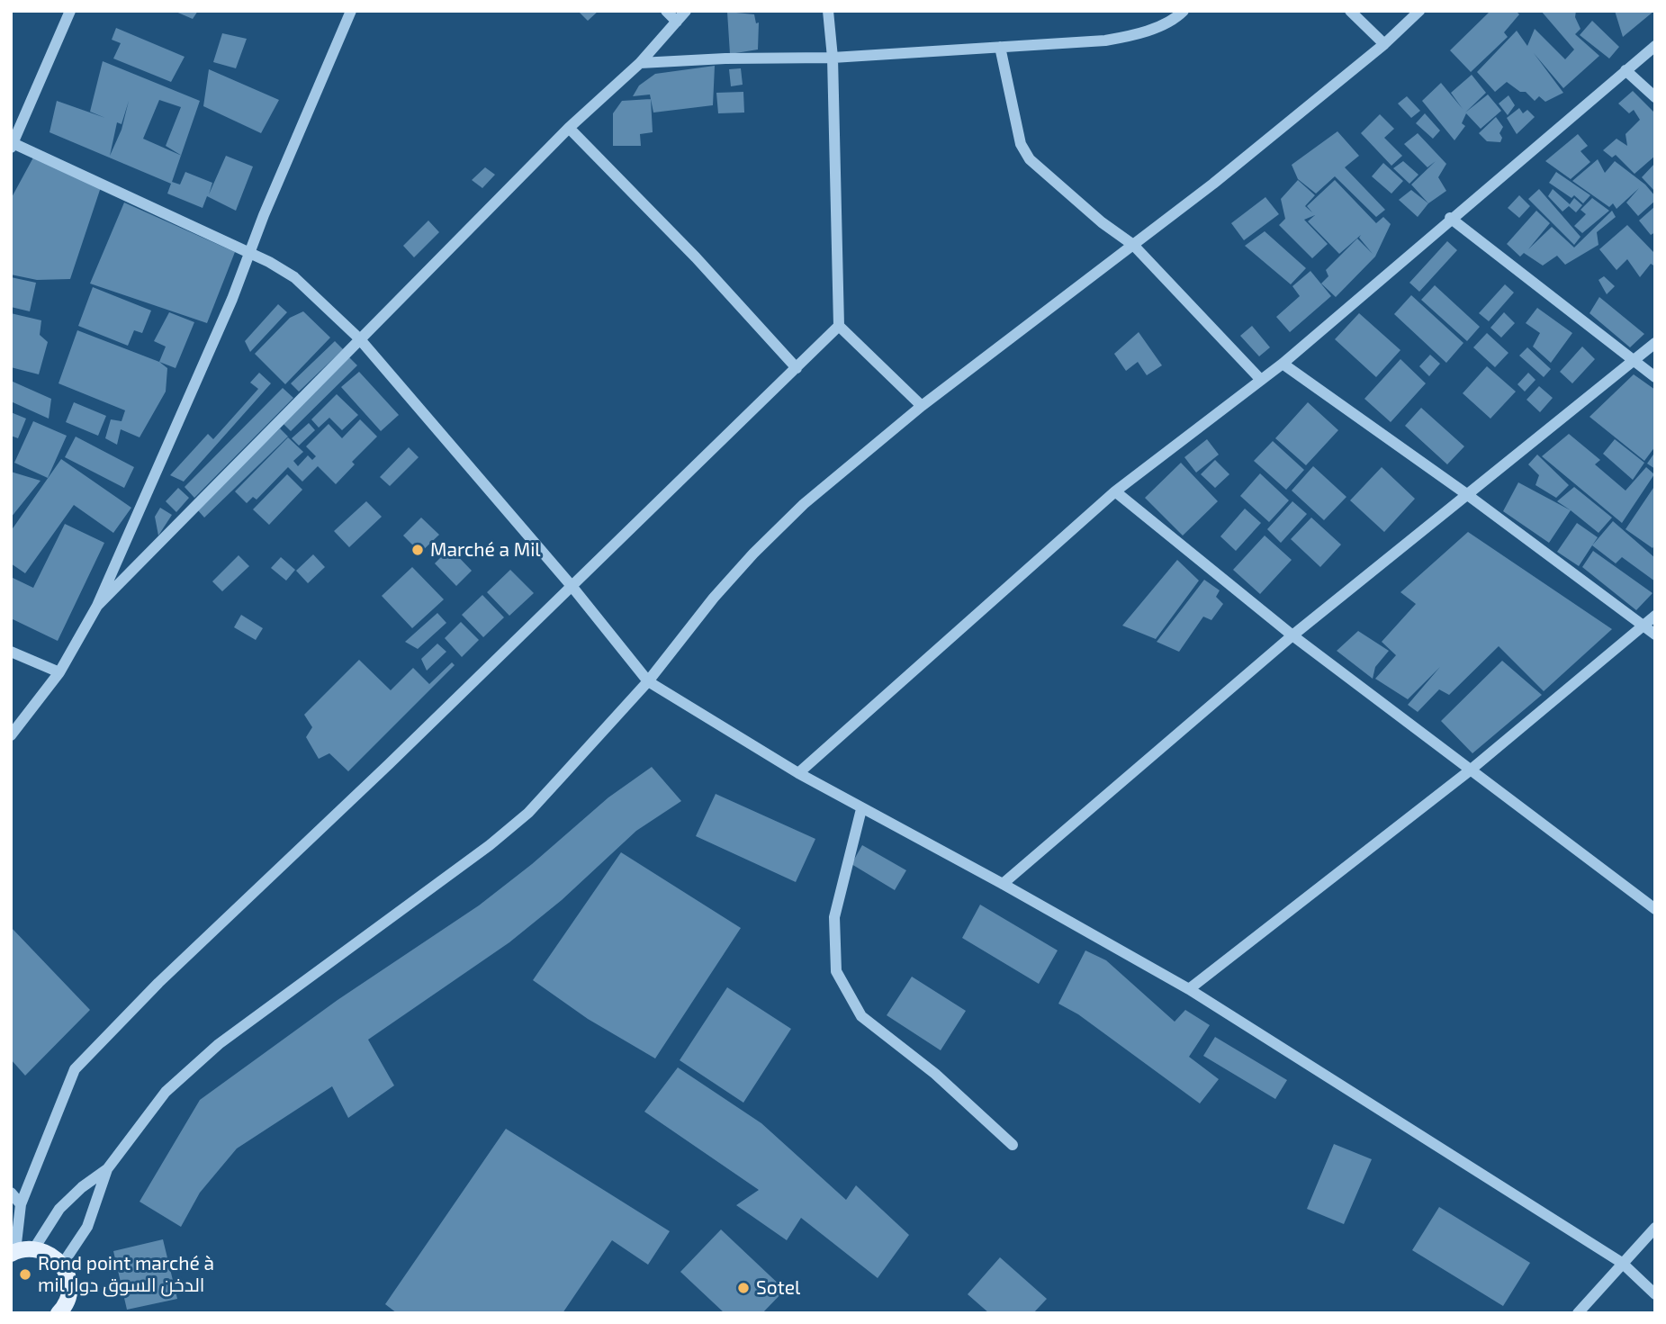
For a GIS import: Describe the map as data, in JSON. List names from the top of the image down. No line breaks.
{"places":["Marché a Mil","Rond point marché à mil الدخن السوق دوار","Sotel"]}
